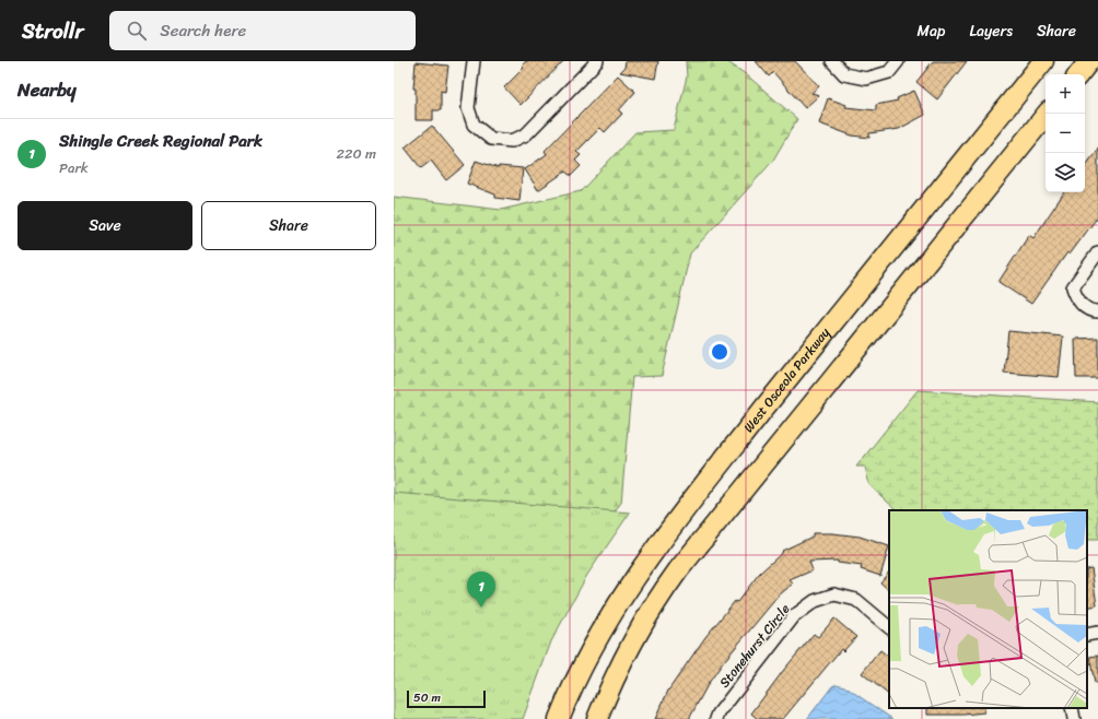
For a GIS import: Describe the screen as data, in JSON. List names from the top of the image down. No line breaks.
{"streets":{"main road":["West Osceola Parkway"],"street":["Stonehurst Circle"]},"scale_bar":"50 m","page":{"header":"Strollr","search":"Search here","nav":["Map","Layers","Share"],"heading":"Nearby","map_buttons":["+","−"],"list":[{"mark":"1","name":"Shingle Creek Regional Park","note":"Park","value":"220 m"}],"buttons":["Save","Share"],"pins":"1","scale":"50 m"}}
